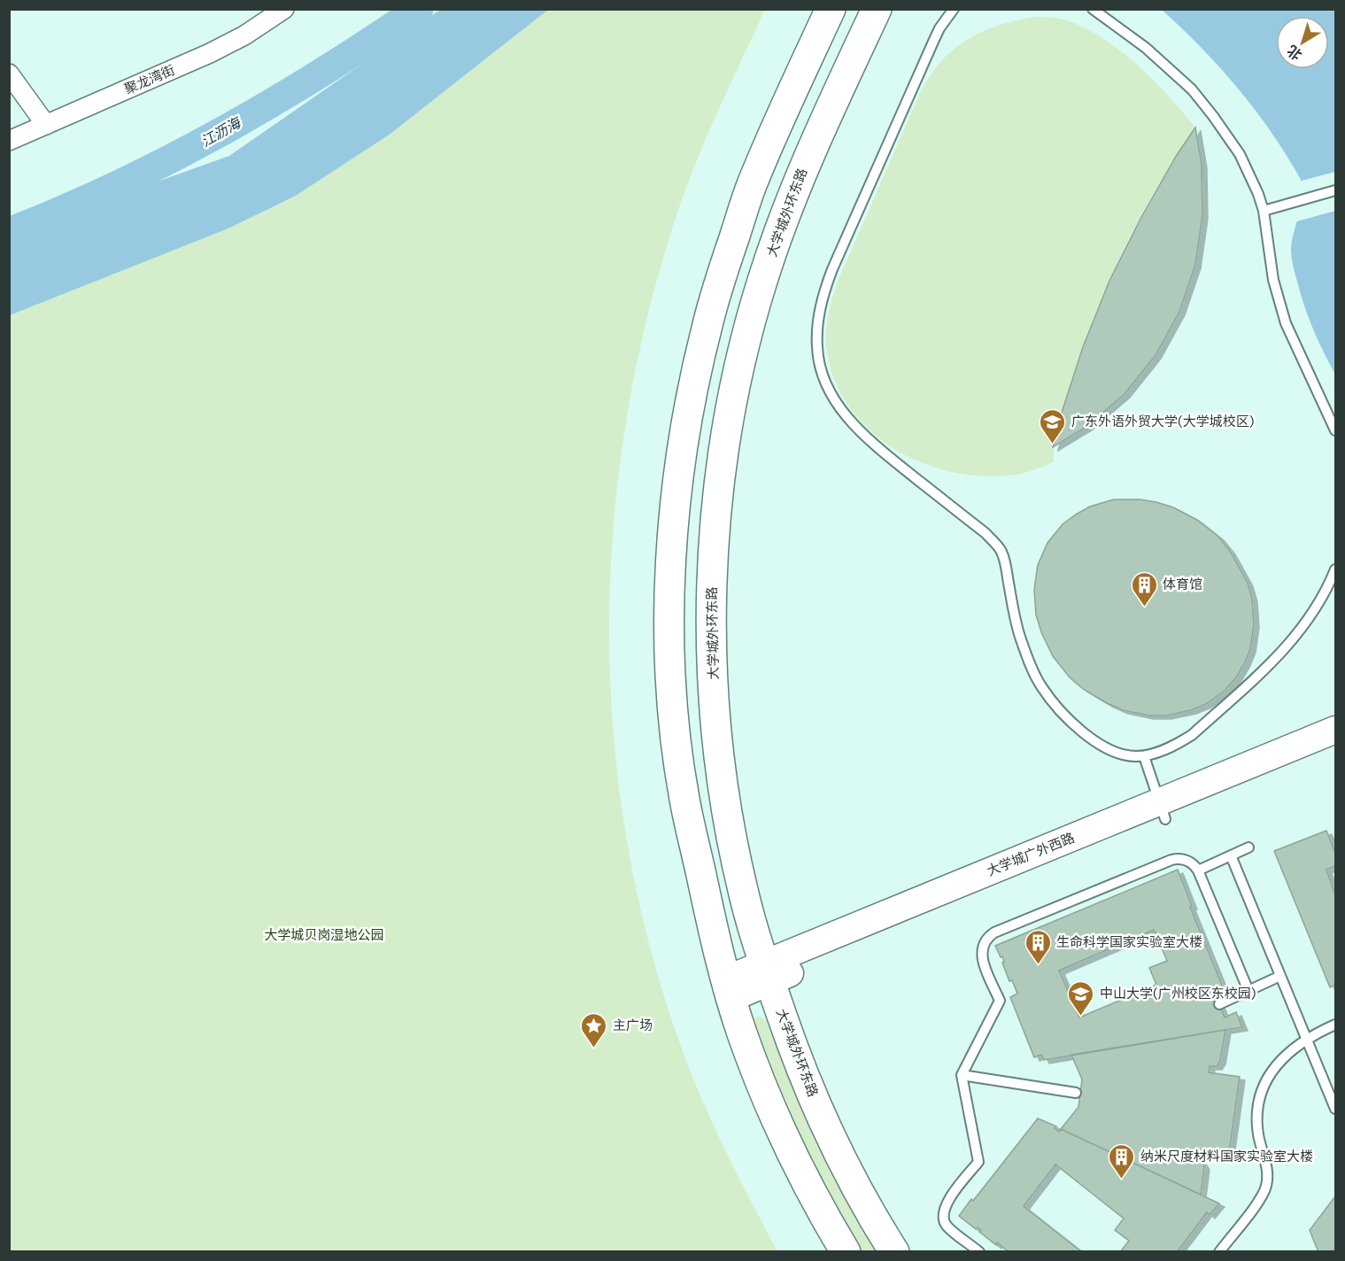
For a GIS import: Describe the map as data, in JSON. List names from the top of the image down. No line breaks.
{"streets":{"main road":["大学城外环东路","大学城广外西路"],"street":["聚龙湾街"]},"crossings":[["大学城外环东路","大学城广外西路"]],"water":["江沥海"],"parks":["大学城贝岗湿地公园"],"places":{"school or university":["广东外语外贸大学(大学城校区)","中山大学(广州校区东校园)"],"building":["体育馆","生命科学国家实验室大楼","纳米尺度材料国家实验室大楼"],"place":["主广场"]},"north":"bottom left"}
